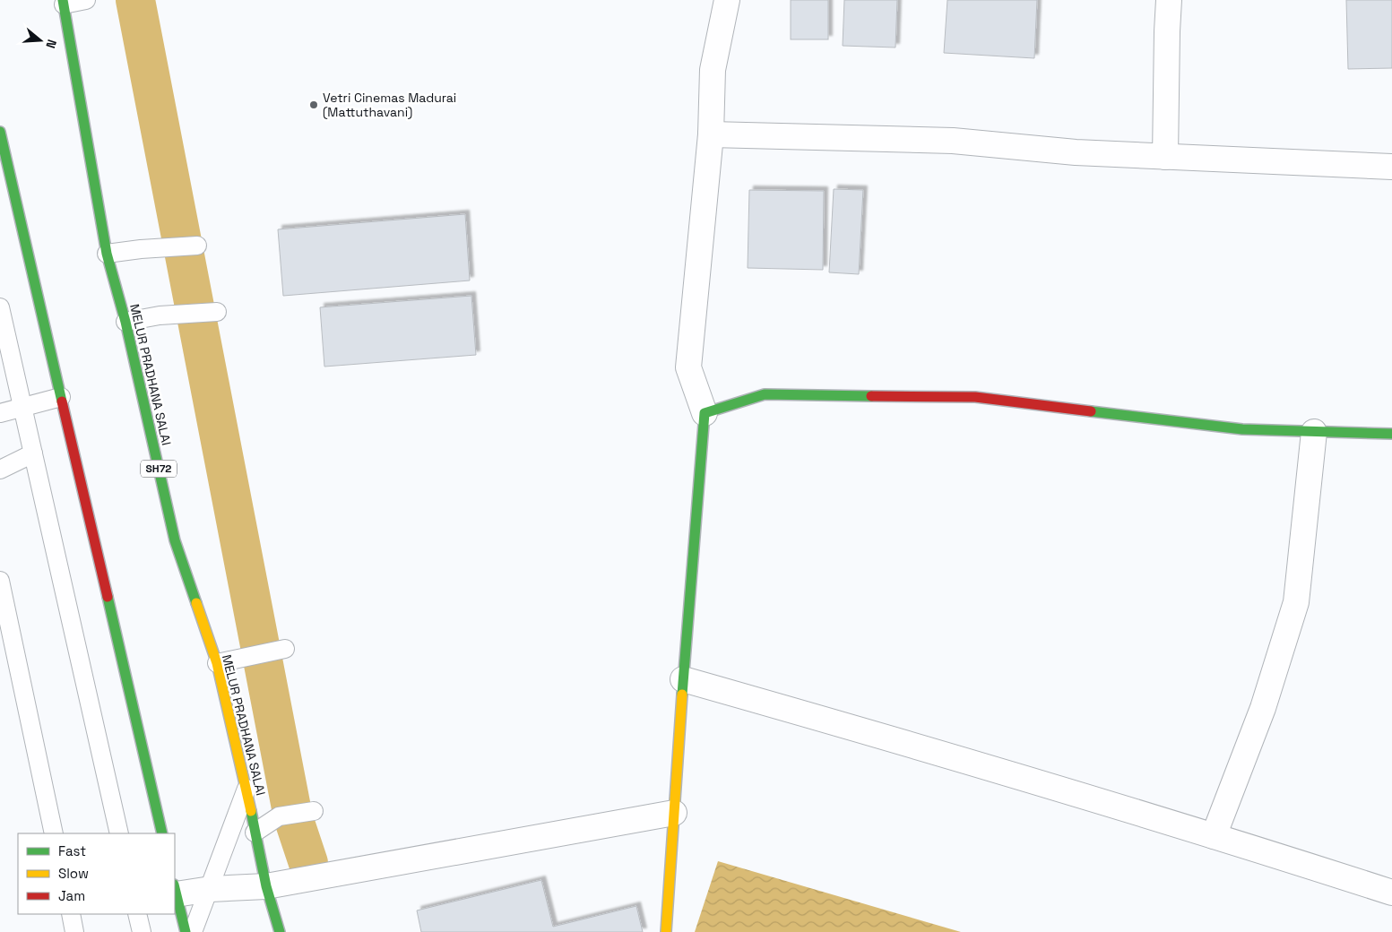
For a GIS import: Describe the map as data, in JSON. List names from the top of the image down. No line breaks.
{"streets":{"main road":["MELUR PRADHANA SALAI","SH72"]},"places":["Vetri Cinemas Madurai (Mattuthavani)"],"legend":["Fast","Slow","Jam"],"north":"right"}
